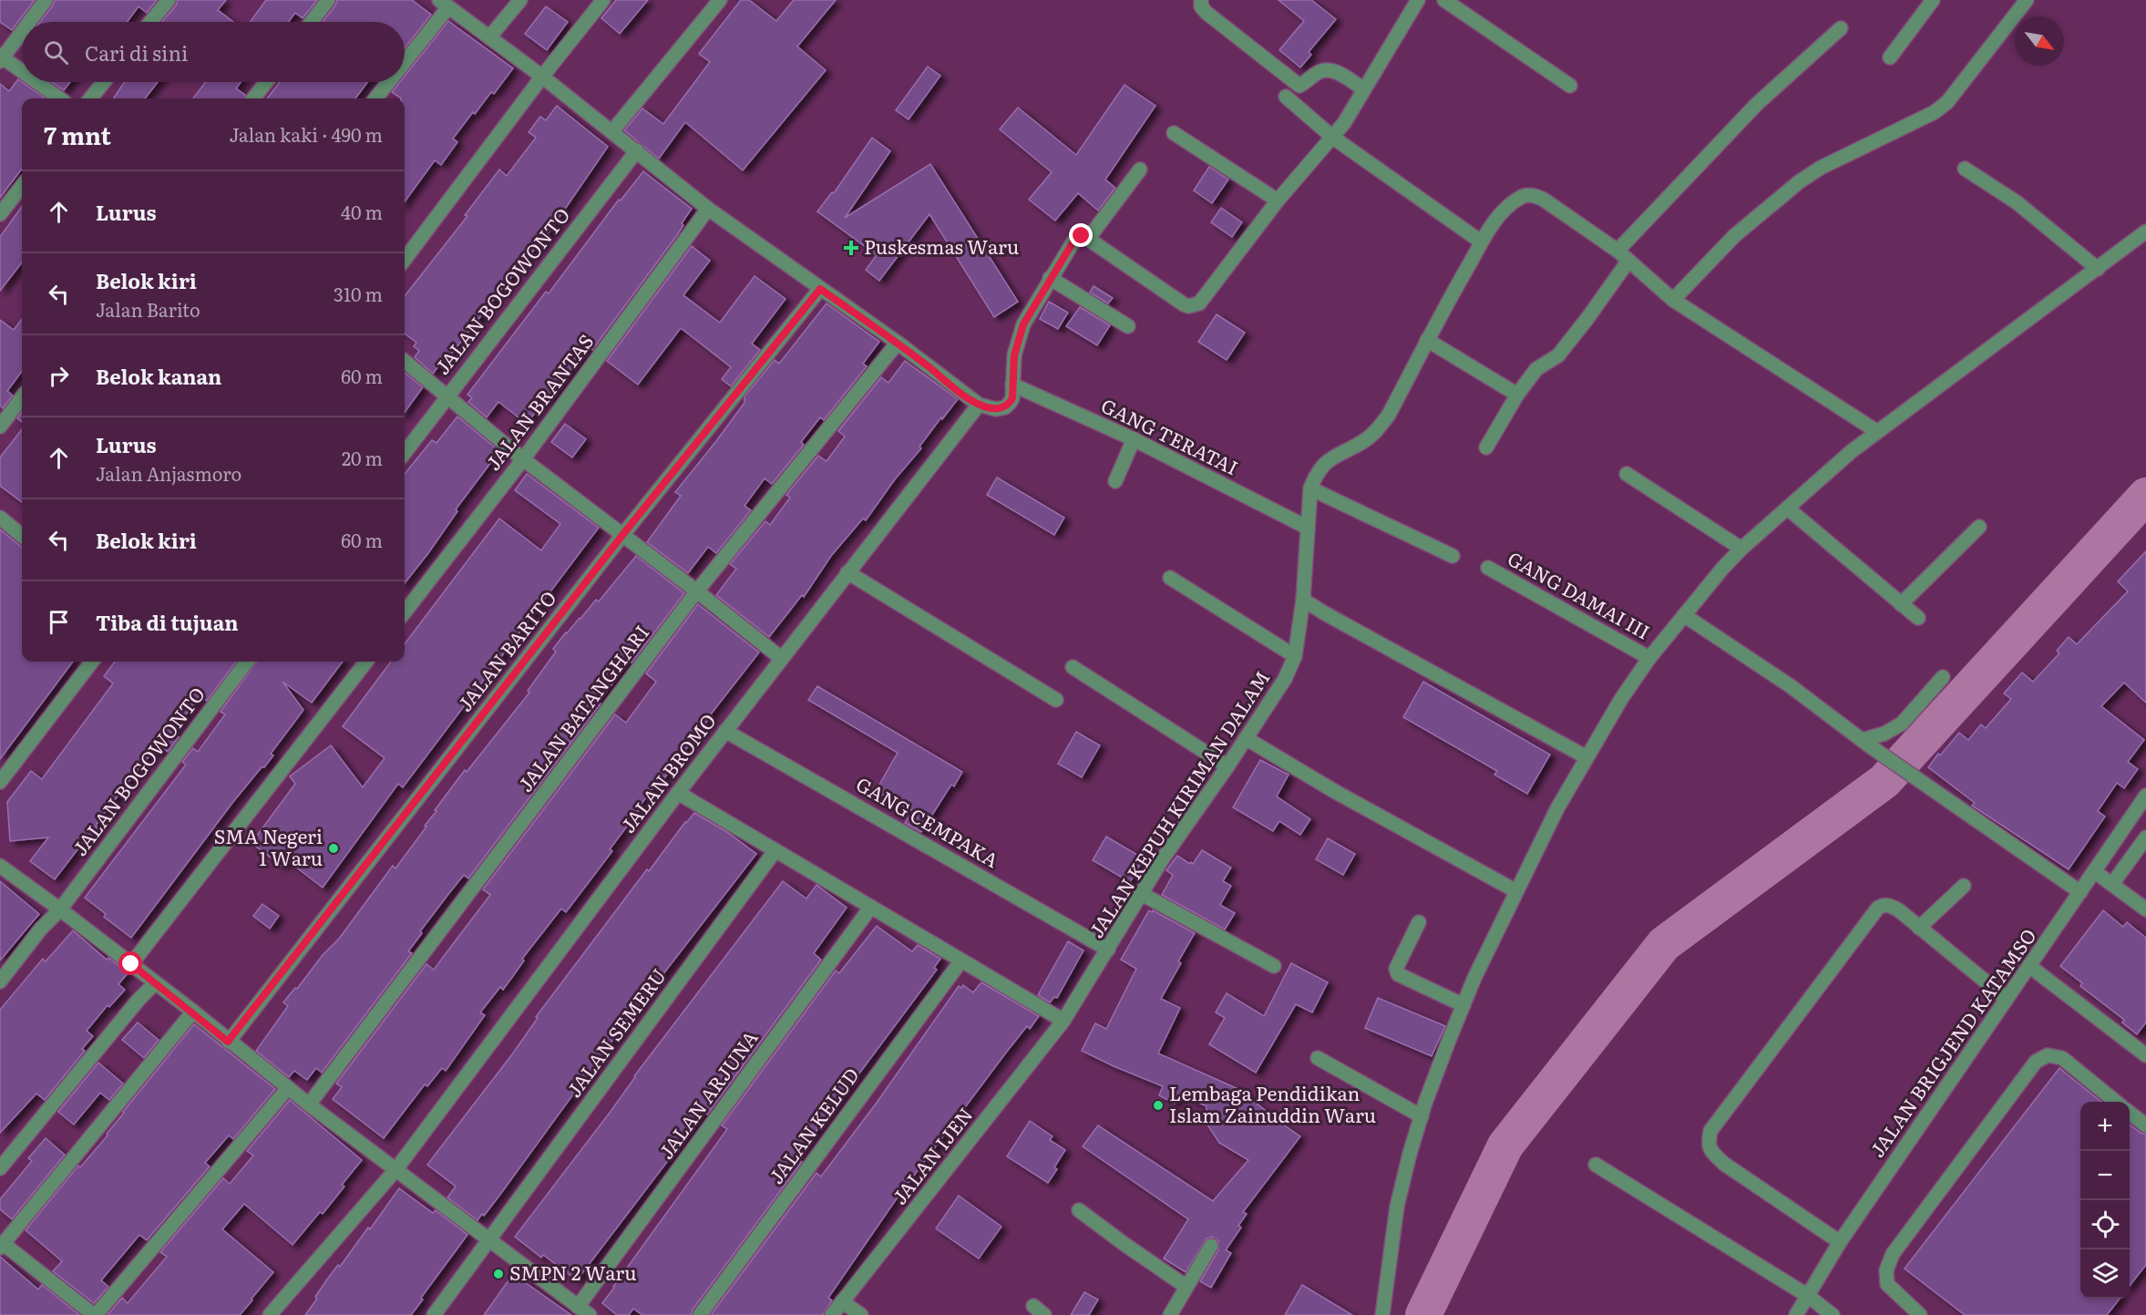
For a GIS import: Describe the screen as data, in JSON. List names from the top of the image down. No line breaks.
{"streets":{"street":["JALAN BOGOWONTO","JALAN BRANTAS","GANG TERATAI","GANG DAMAI III","JALAN BARITO","JALAN BATANGHARI","JALAN BROMO","JALAN KEPUH KIRIMAN DALAM","GANG CEMPAKA","JALAN SEMERU","JALAN BRIGJEND KATAMSO","JALAN ARJUNA","JALAN KELUD","JALAN IJEN"]},"crossings":[["GANG TERATAI","JALAN KEPUH KIRIMAN DALAM"],["JALAN BROMO","GANG CEMPAKA"],["JALAN KEPUH KIRIMAN DALAM","GANG CEMPAKA"],["JALAN KEPUH KIRIMAN DALAM","JALAN IJEN"]],"places":{"health":["Puskesmas Waru"],"other":["SMA Negeri 1 Waru","Lembaga Pendidikan Islam Zainuddin Waru","SMPN 2 Waru"]},"north":"bottom right","page":{"search":"Cari di sini","heading":["7 mnt","Jalan kaki · 490 m"],"list":[["Lurus","40 m"],["Belok kiri","Jalan Barito","310 m"],["Belok kanan","60 m"],["Lurus","Jalan Anjasmoro","20 m"],["Belok kiri","60 m"],"Tiba di tujuan"],"map_buttons":["+","−"]}}
